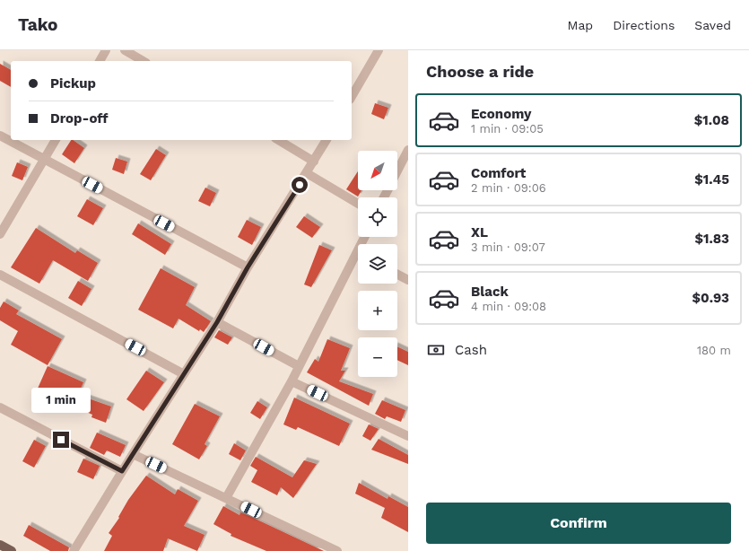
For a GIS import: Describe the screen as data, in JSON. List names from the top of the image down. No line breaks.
{"north":"bottom left","page":{"header":"Tako","nav":["Map","Directions","Saved"],"heading":"Choose a ride","banner":["Pickup","Drop-off"],"list":[{"name":"Economy","note":"1 min · 09:05","value":"$1.08"},{"name":"Comfort","note":"2 min · 09:06","value":"$1.45"},{"name":"XL","note":"3 min · 09:07","value":"$1.83"},{"name":"Black","note":"4 min · 09:08","value":"$0.93"}],"map_buttons":["+","−"],"pay":["Cash","180 m"],"bubble":"1 min","buttons":"Confirm"}}
